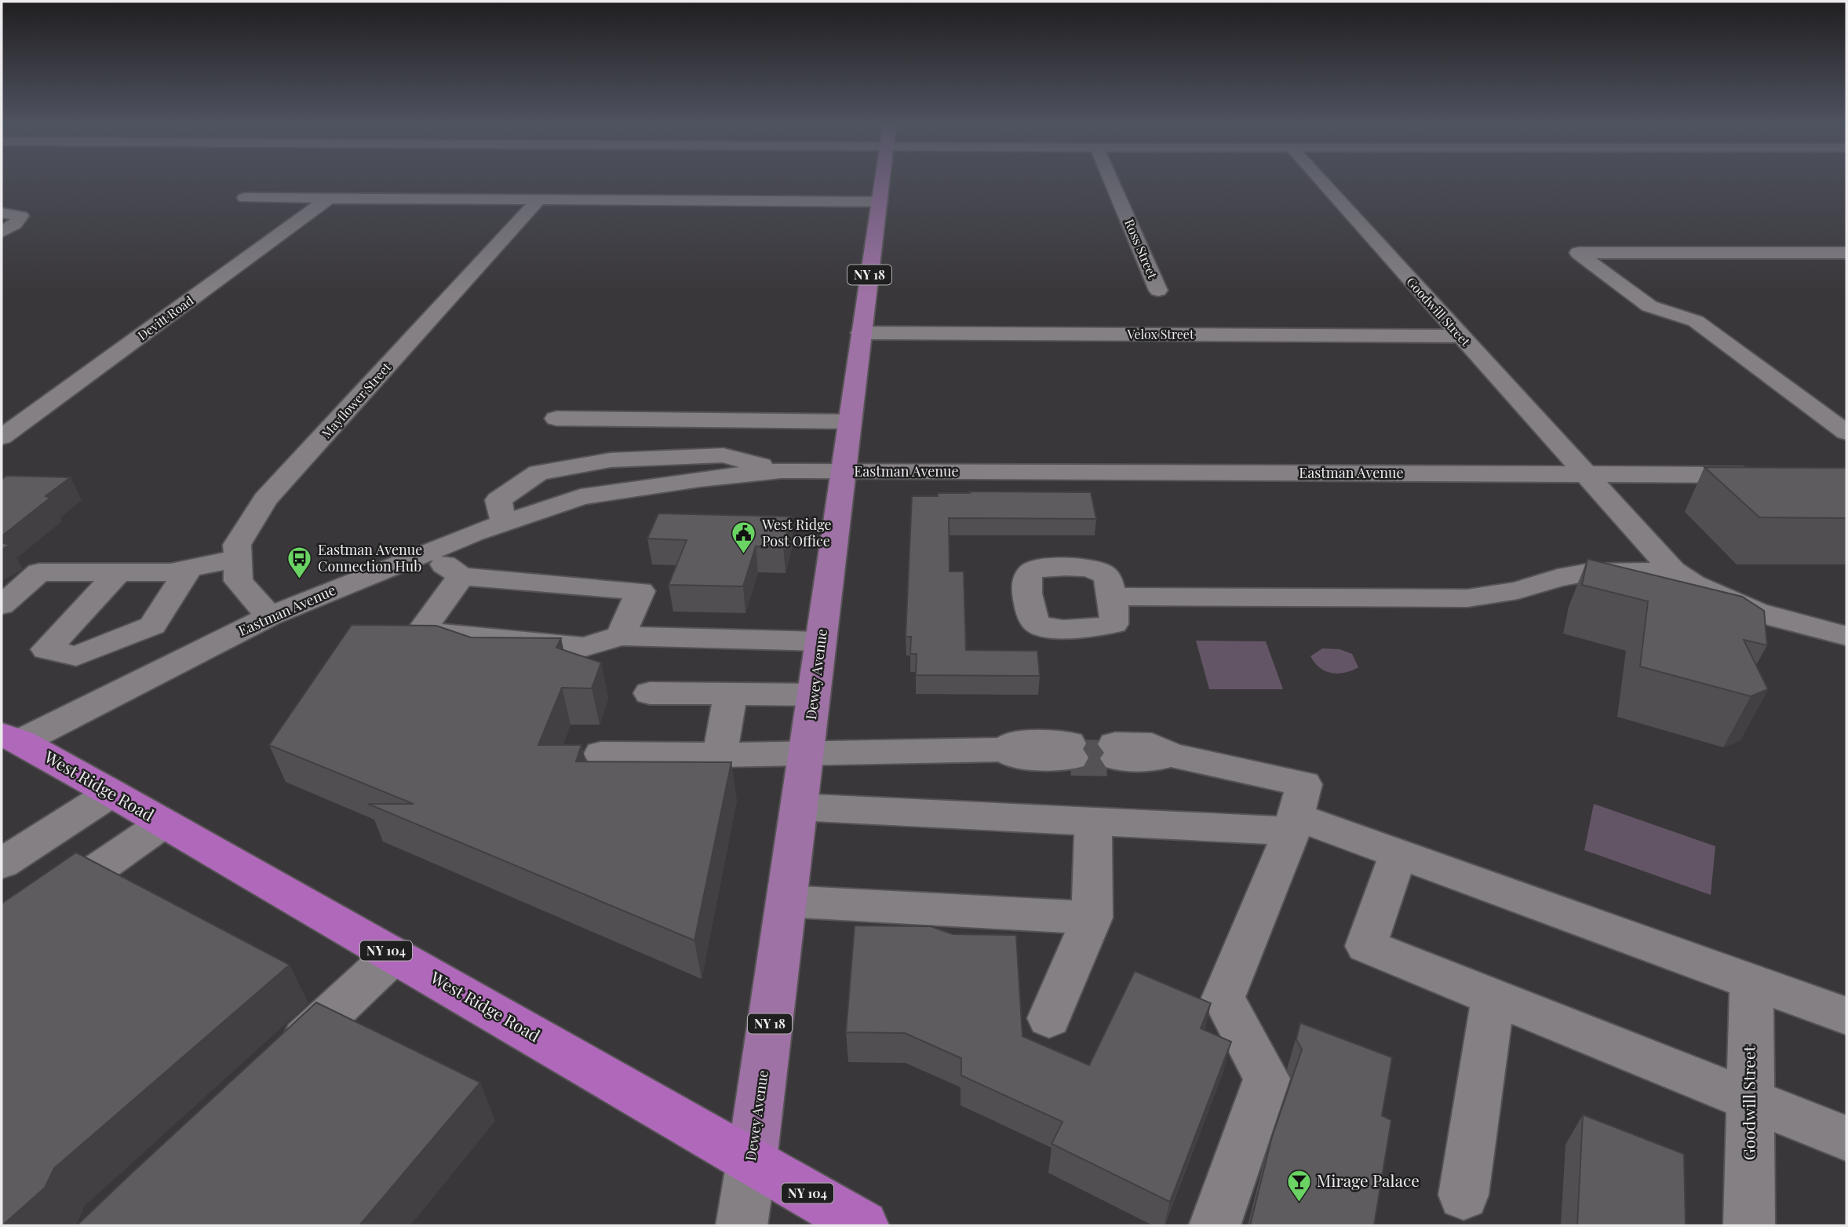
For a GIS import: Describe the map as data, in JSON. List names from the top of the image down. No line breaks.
{"streets":{"highway":["West Ridge Road","NY 104"],"main road":["NY 18","Dewey Avenue"],"street":["Ross Street","Goodwill Street","Devitt Road","Velox Street","Mayflower Street","Eastman Avenue"]},"crossings":[["Goodwill Street","Velox Street"],["Goodwill Street","Eastman Avenue"],["Velox Street","Dewey Avenue"],["Mayflower Street","Eastman Avenue"],["Eastman Avenue","Dewey Avenue"],["Eastman Avenue","West Ridge Road"],["Dewey Avenue","West Ridge Road"]],"places":{"public building":["West Ridge Post Office"],"bus stop":["Eastman Avenue Connection Hub"],"bar":["Mirage Palace"]}}
